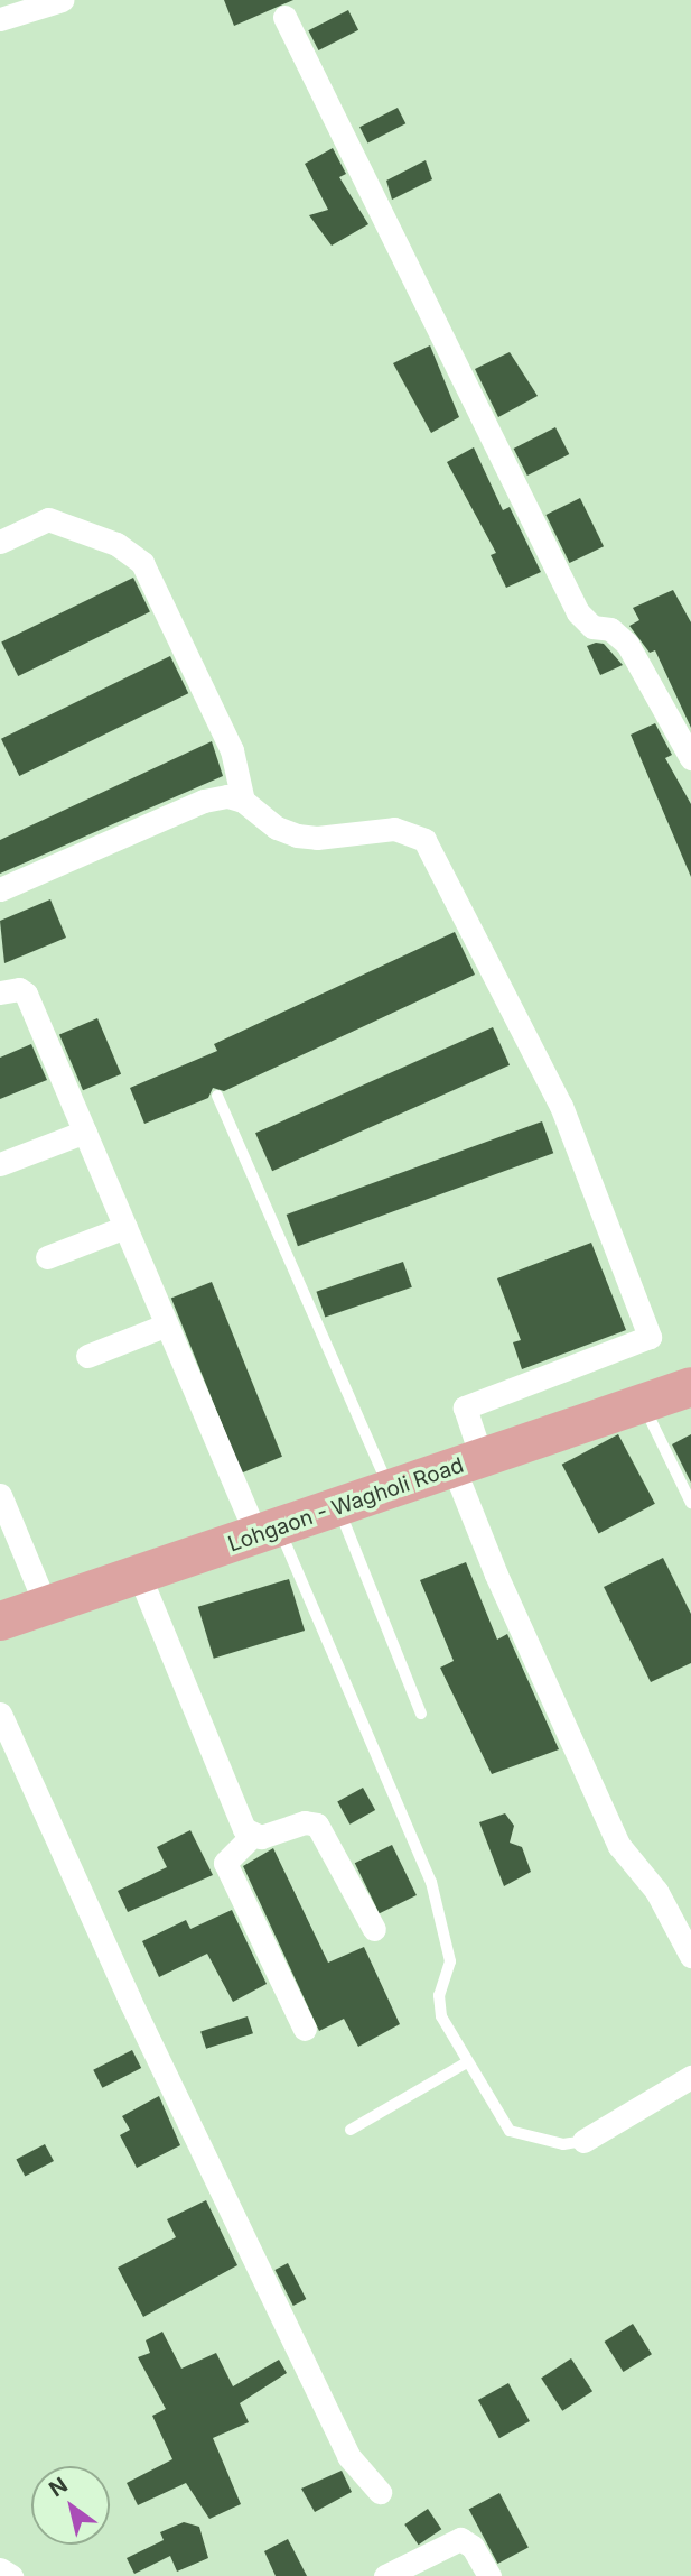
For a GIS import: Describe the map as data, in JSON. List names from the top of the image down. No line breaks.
{"streets":{"main road":["Lohgaon - Wagholi Road"]},"north":"top left"}
